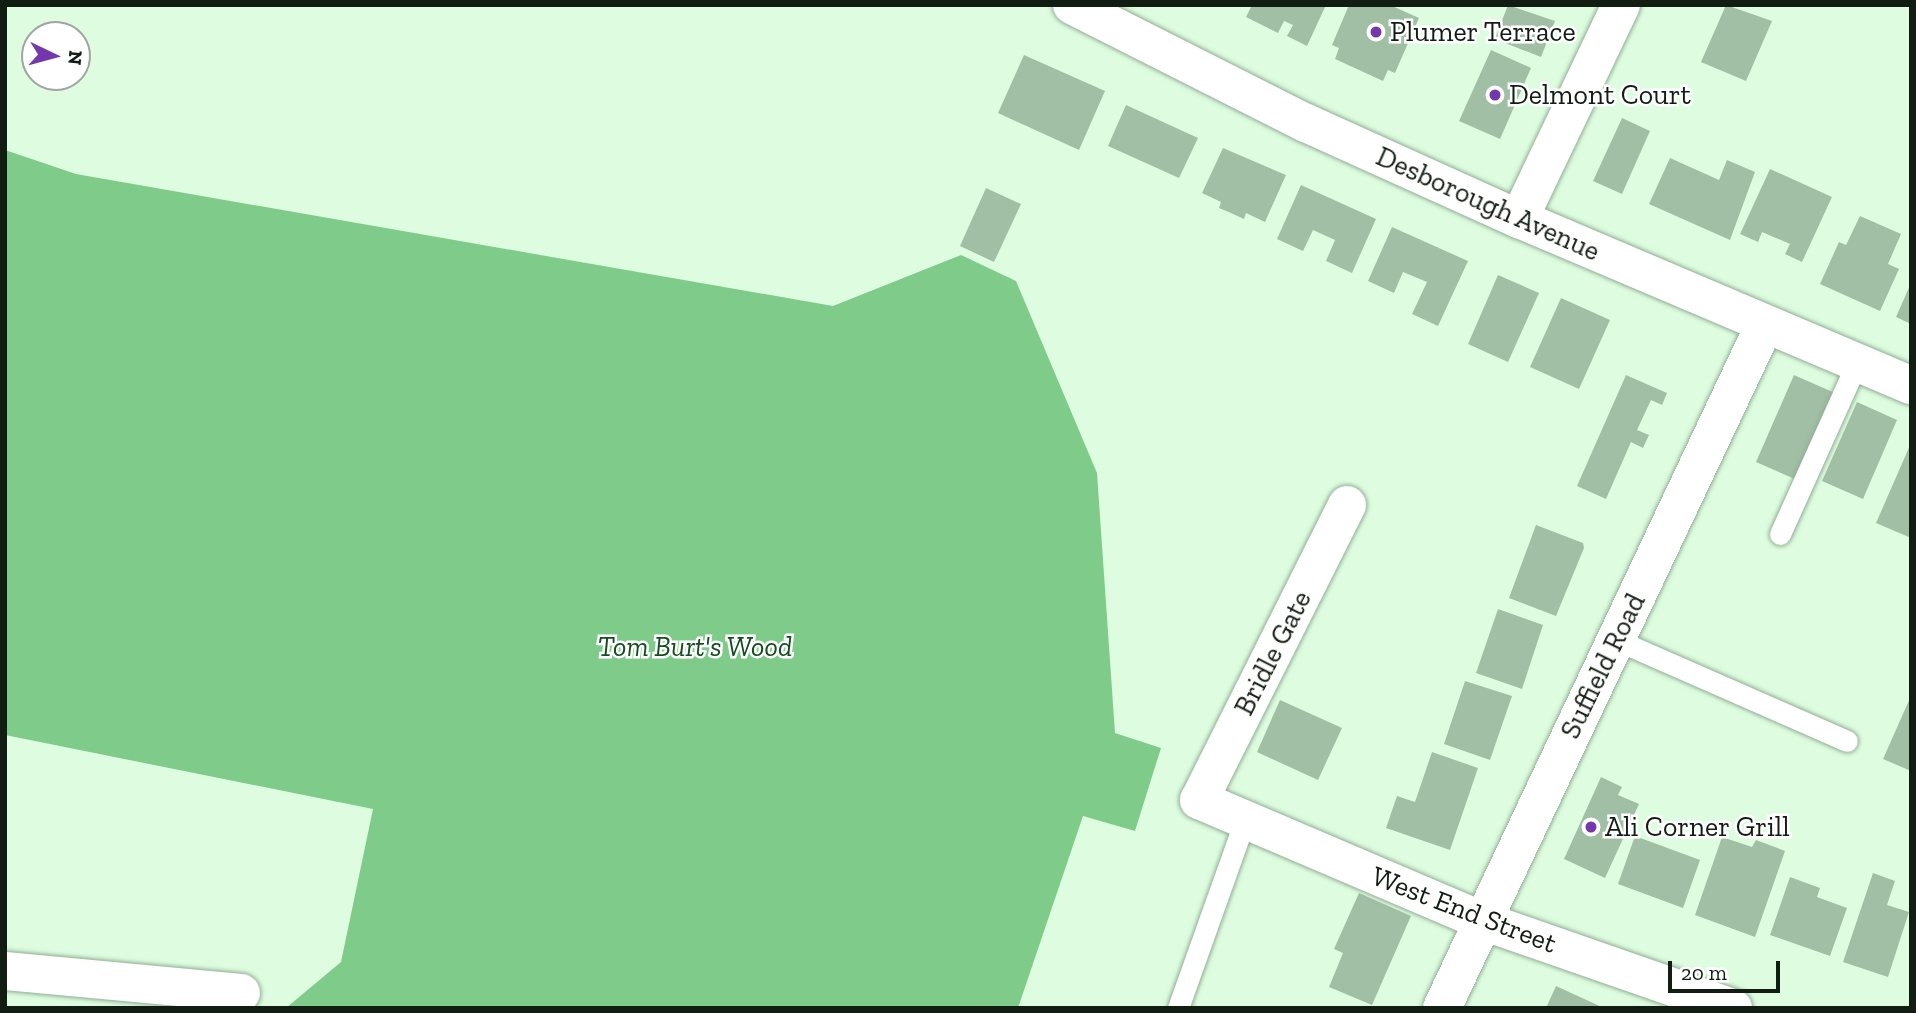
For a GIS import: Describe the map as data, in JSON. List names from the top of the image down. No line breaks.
{"streets":{"street":["Desborough Avenue","Bridle Gate","Suffield Road","West End Street"]},"crossings":[["Desborough Avenue","Suffield Road"],["Bridle Gate","West End Street"],["Suffield Road","West End Street"]],"parks":["Tom Burt's Wood"],"places":["Plumer Terrace","Delmont Court","Ali Corner Grill"],"scale_bar":"20 m","north":"right"}
